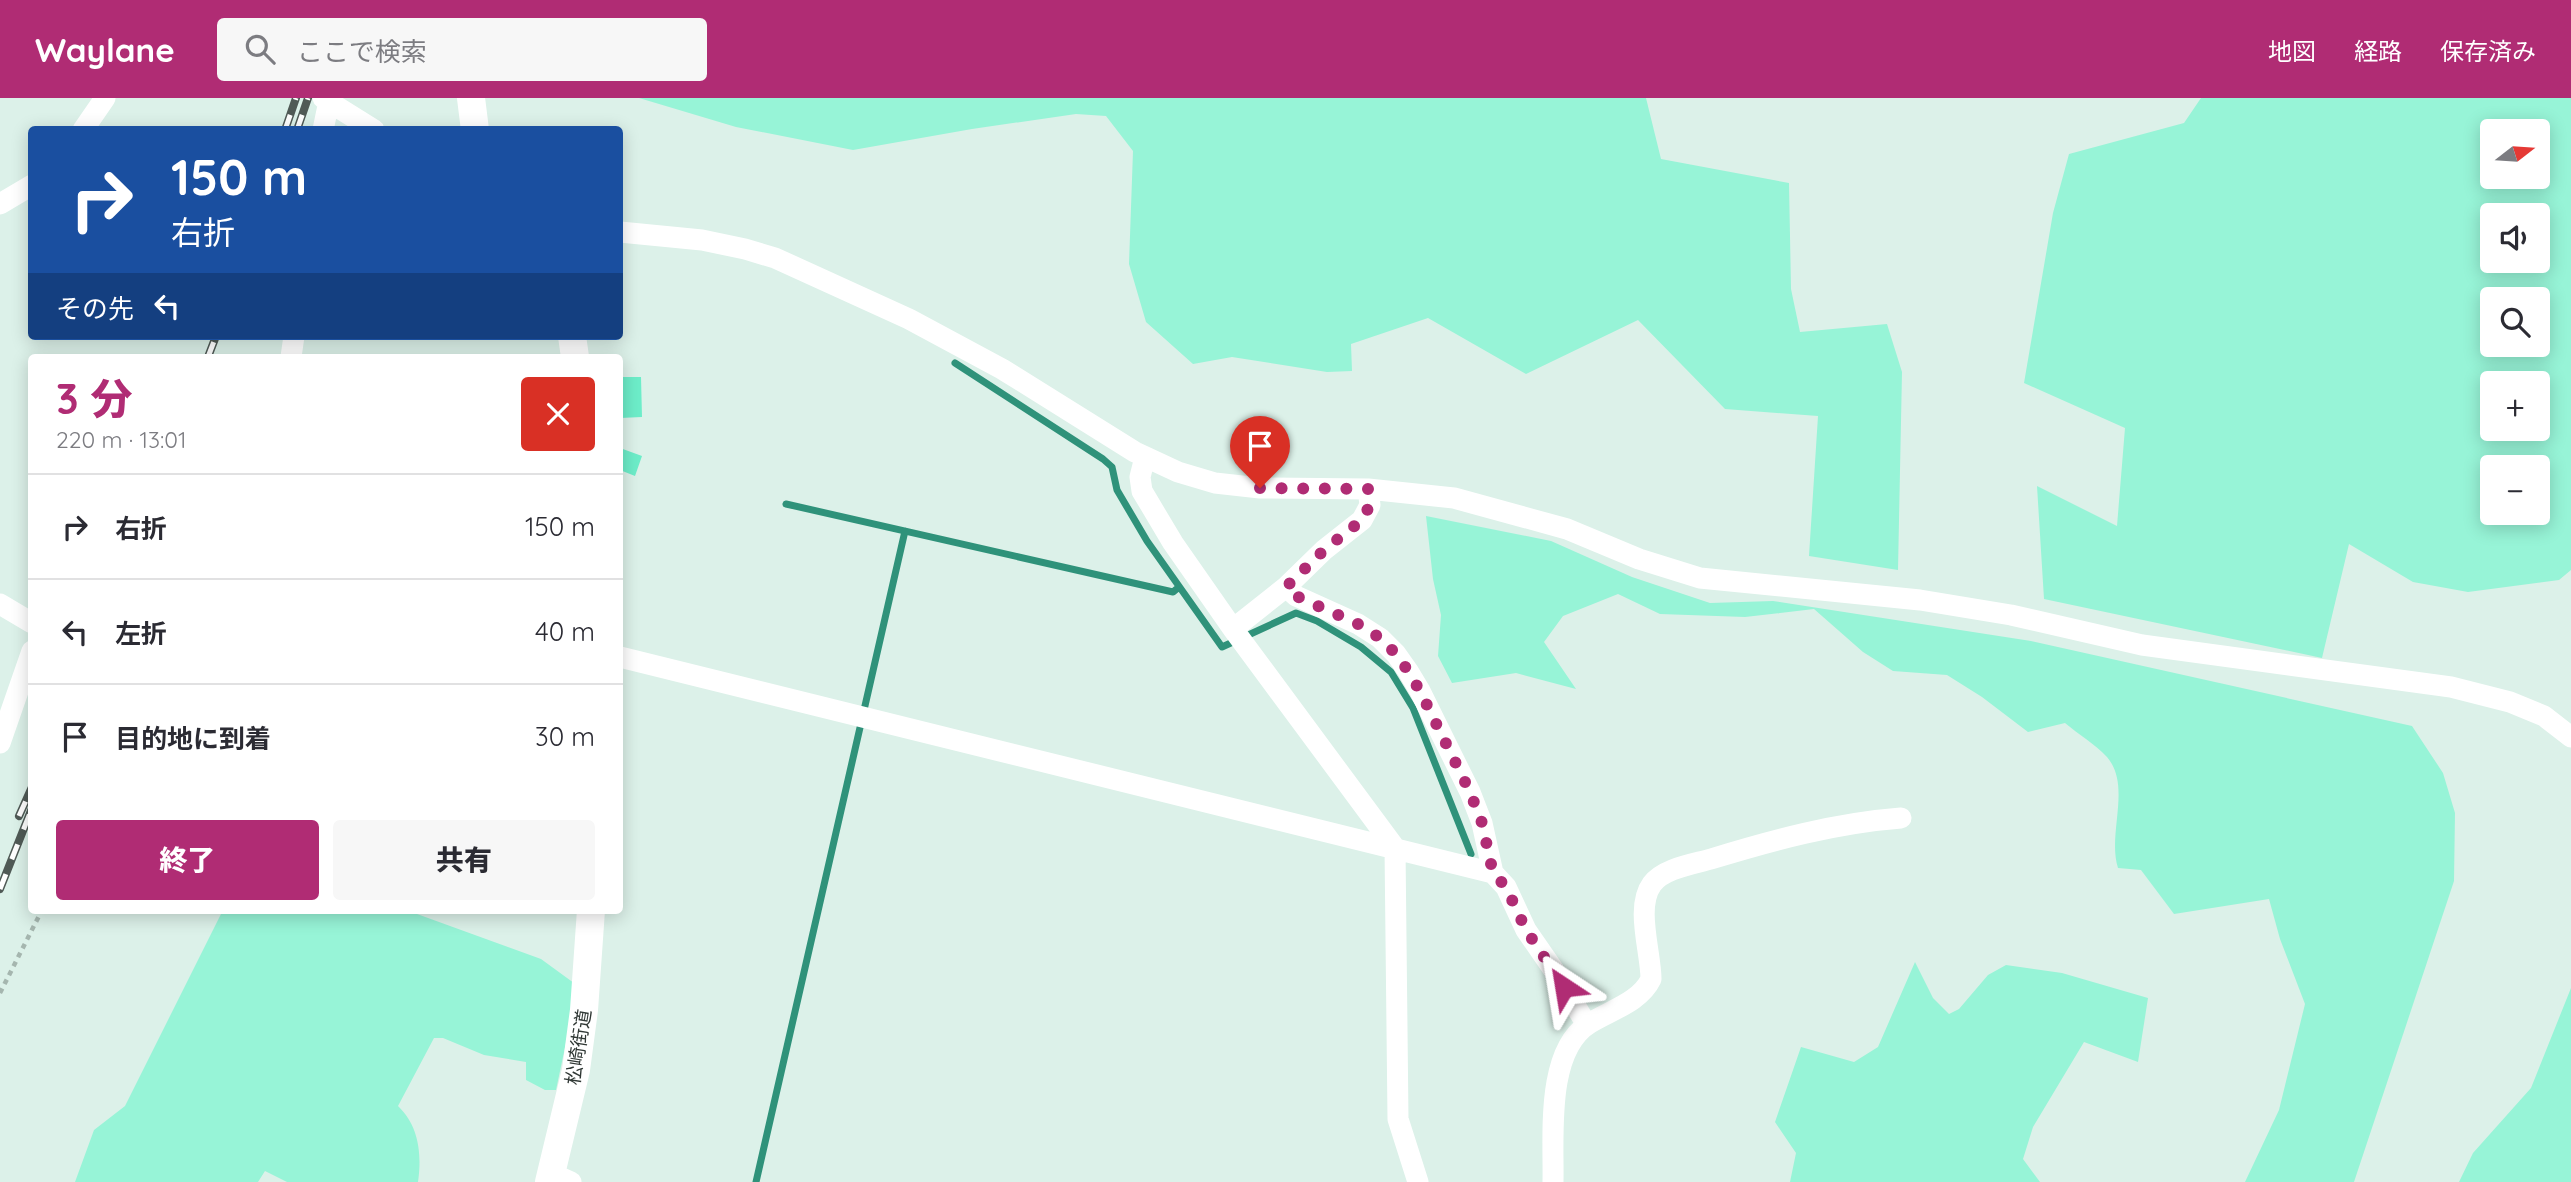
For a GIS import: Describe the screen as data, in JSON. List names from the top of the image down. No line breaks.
{"streets":{"main road":["松崎街道"]},"north":"right","page":{"header":"Waylane","search":"ここで検索","nav":["地図","経路","保存済み"],"map_buttons":["+","−"],"turn":["150 m","右折"],"then":"その先","heading":["3 分","220 m · 13:01"],"list":[{"name":"右折","value":"150 m"},{"name":"左折","value":"40 m"},{"name":"目的地に到着","value":"30 m"}],"buttons":["終了","共有"]}}
